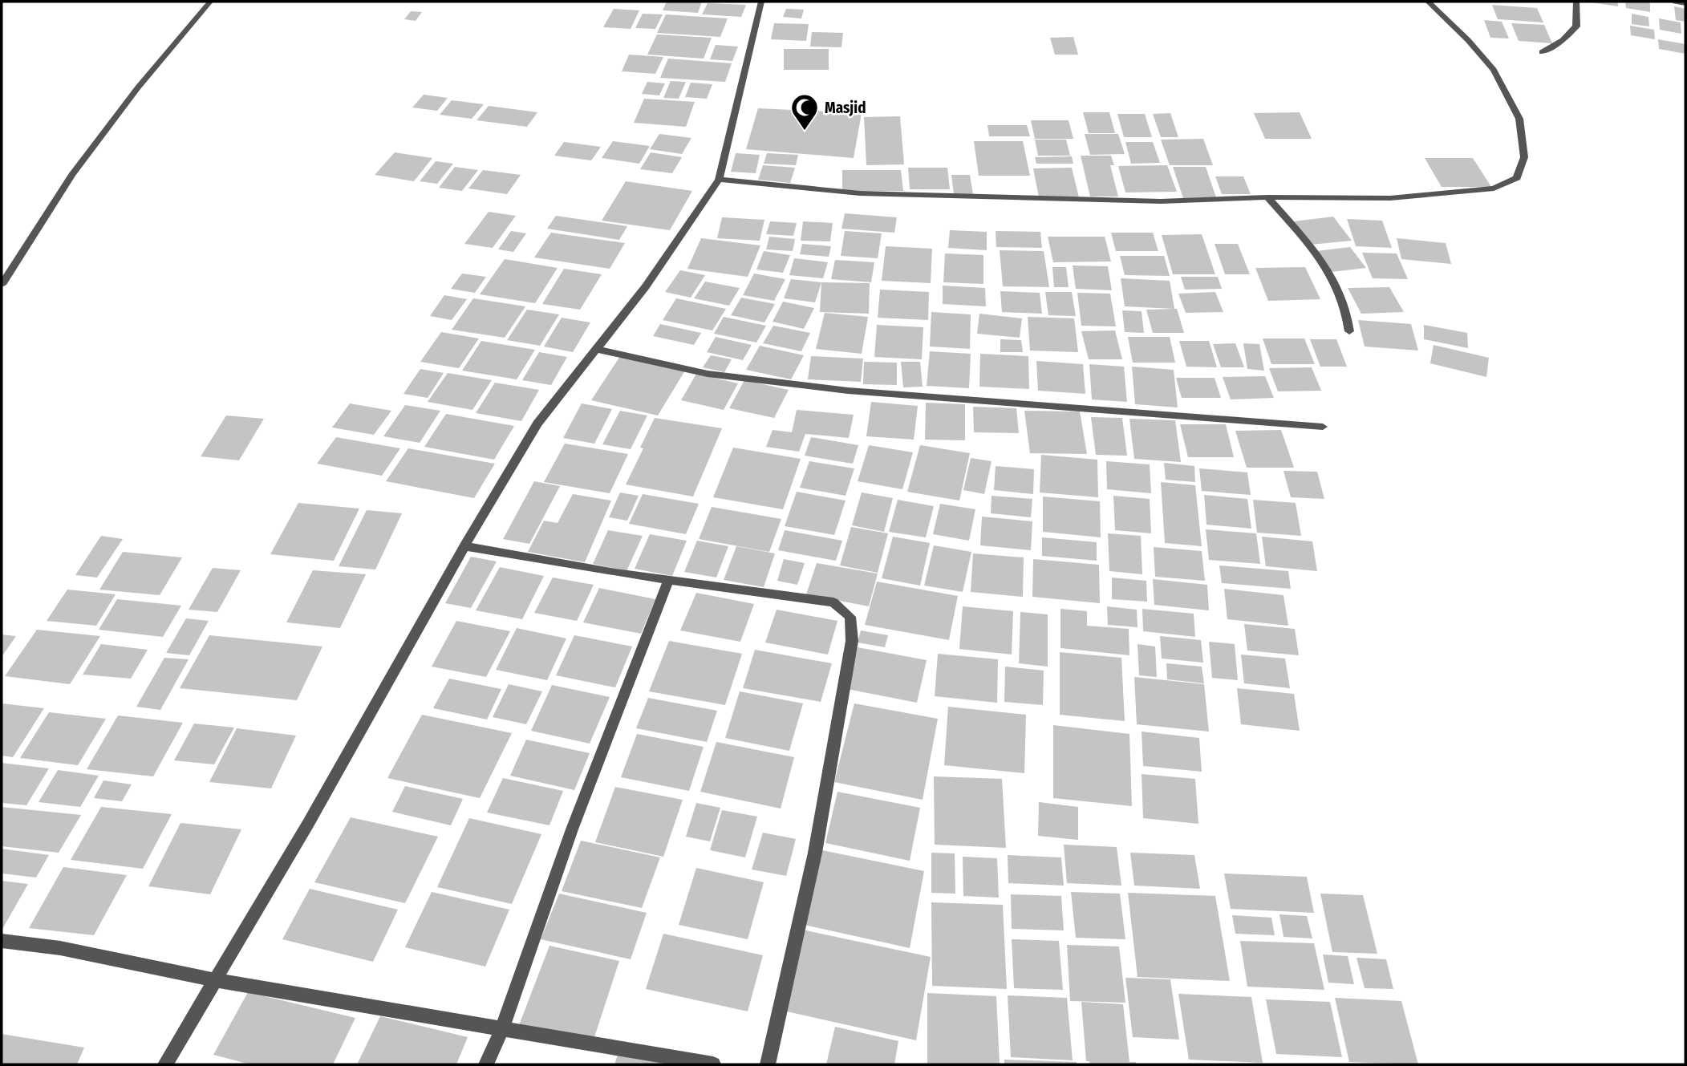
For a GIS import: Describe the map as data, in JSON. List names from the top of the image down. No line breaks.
{"places":{"mosque":["Masjid"]}}
